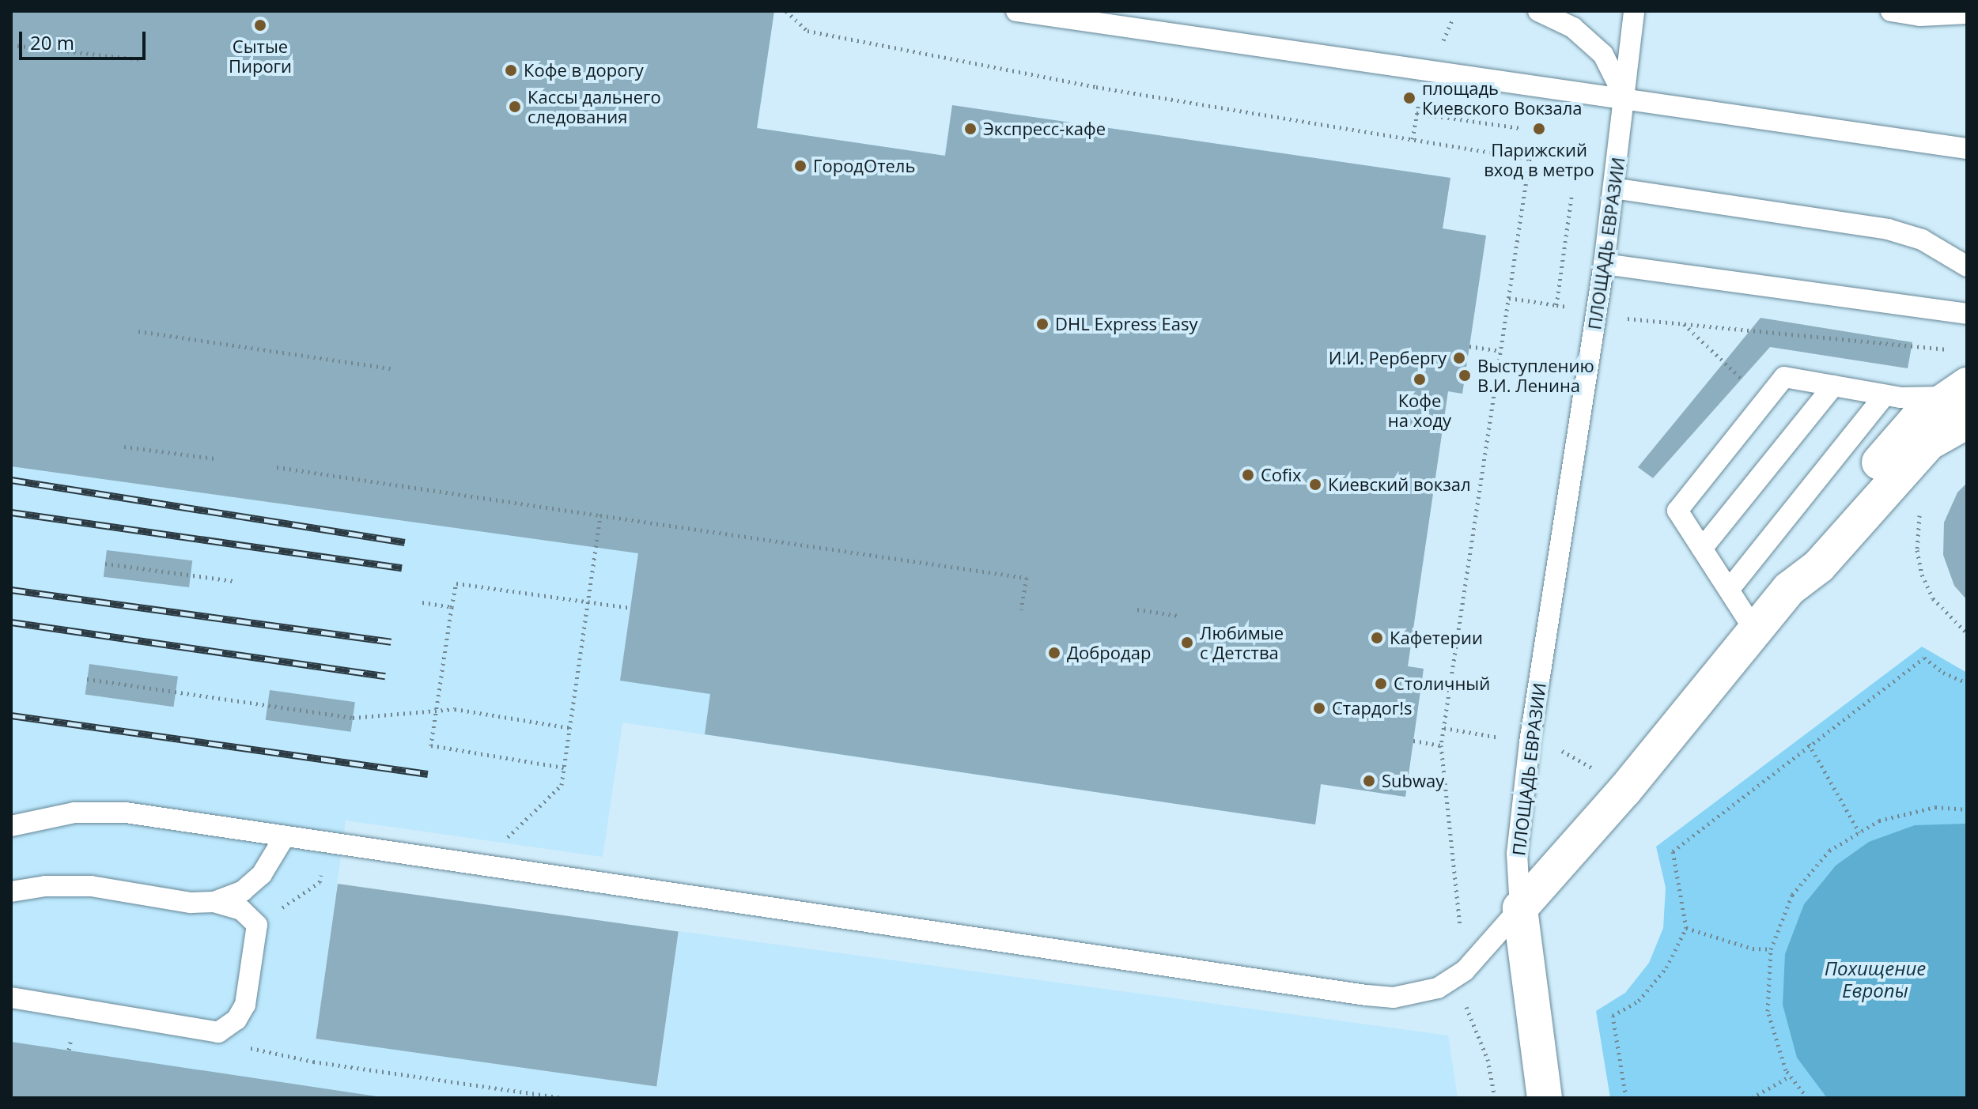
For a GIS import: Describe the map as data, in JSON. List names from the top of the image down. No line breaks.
{"streets":{"lane":["ПЛОЩАДЬ ЕВРАЗИИ"]},"water":["Похищение Европы"],"places":["Сытые Пироги","Кофе в дорогу","площадь Киевского Вокзала","Кассы дальнего следования","Экспресс-кафе","Парижский вход в метро","ГородОтель","DHL Express Easy","И.И. Рербергу","Выступлению В.И. Ленина","Кофе на ходу","Cofix","Киевский вокзал","Кафетерии","Любимые с Детства","Добродар","Столичный","Стардог!s","Subway"],"scale_bar":"20 m"}
